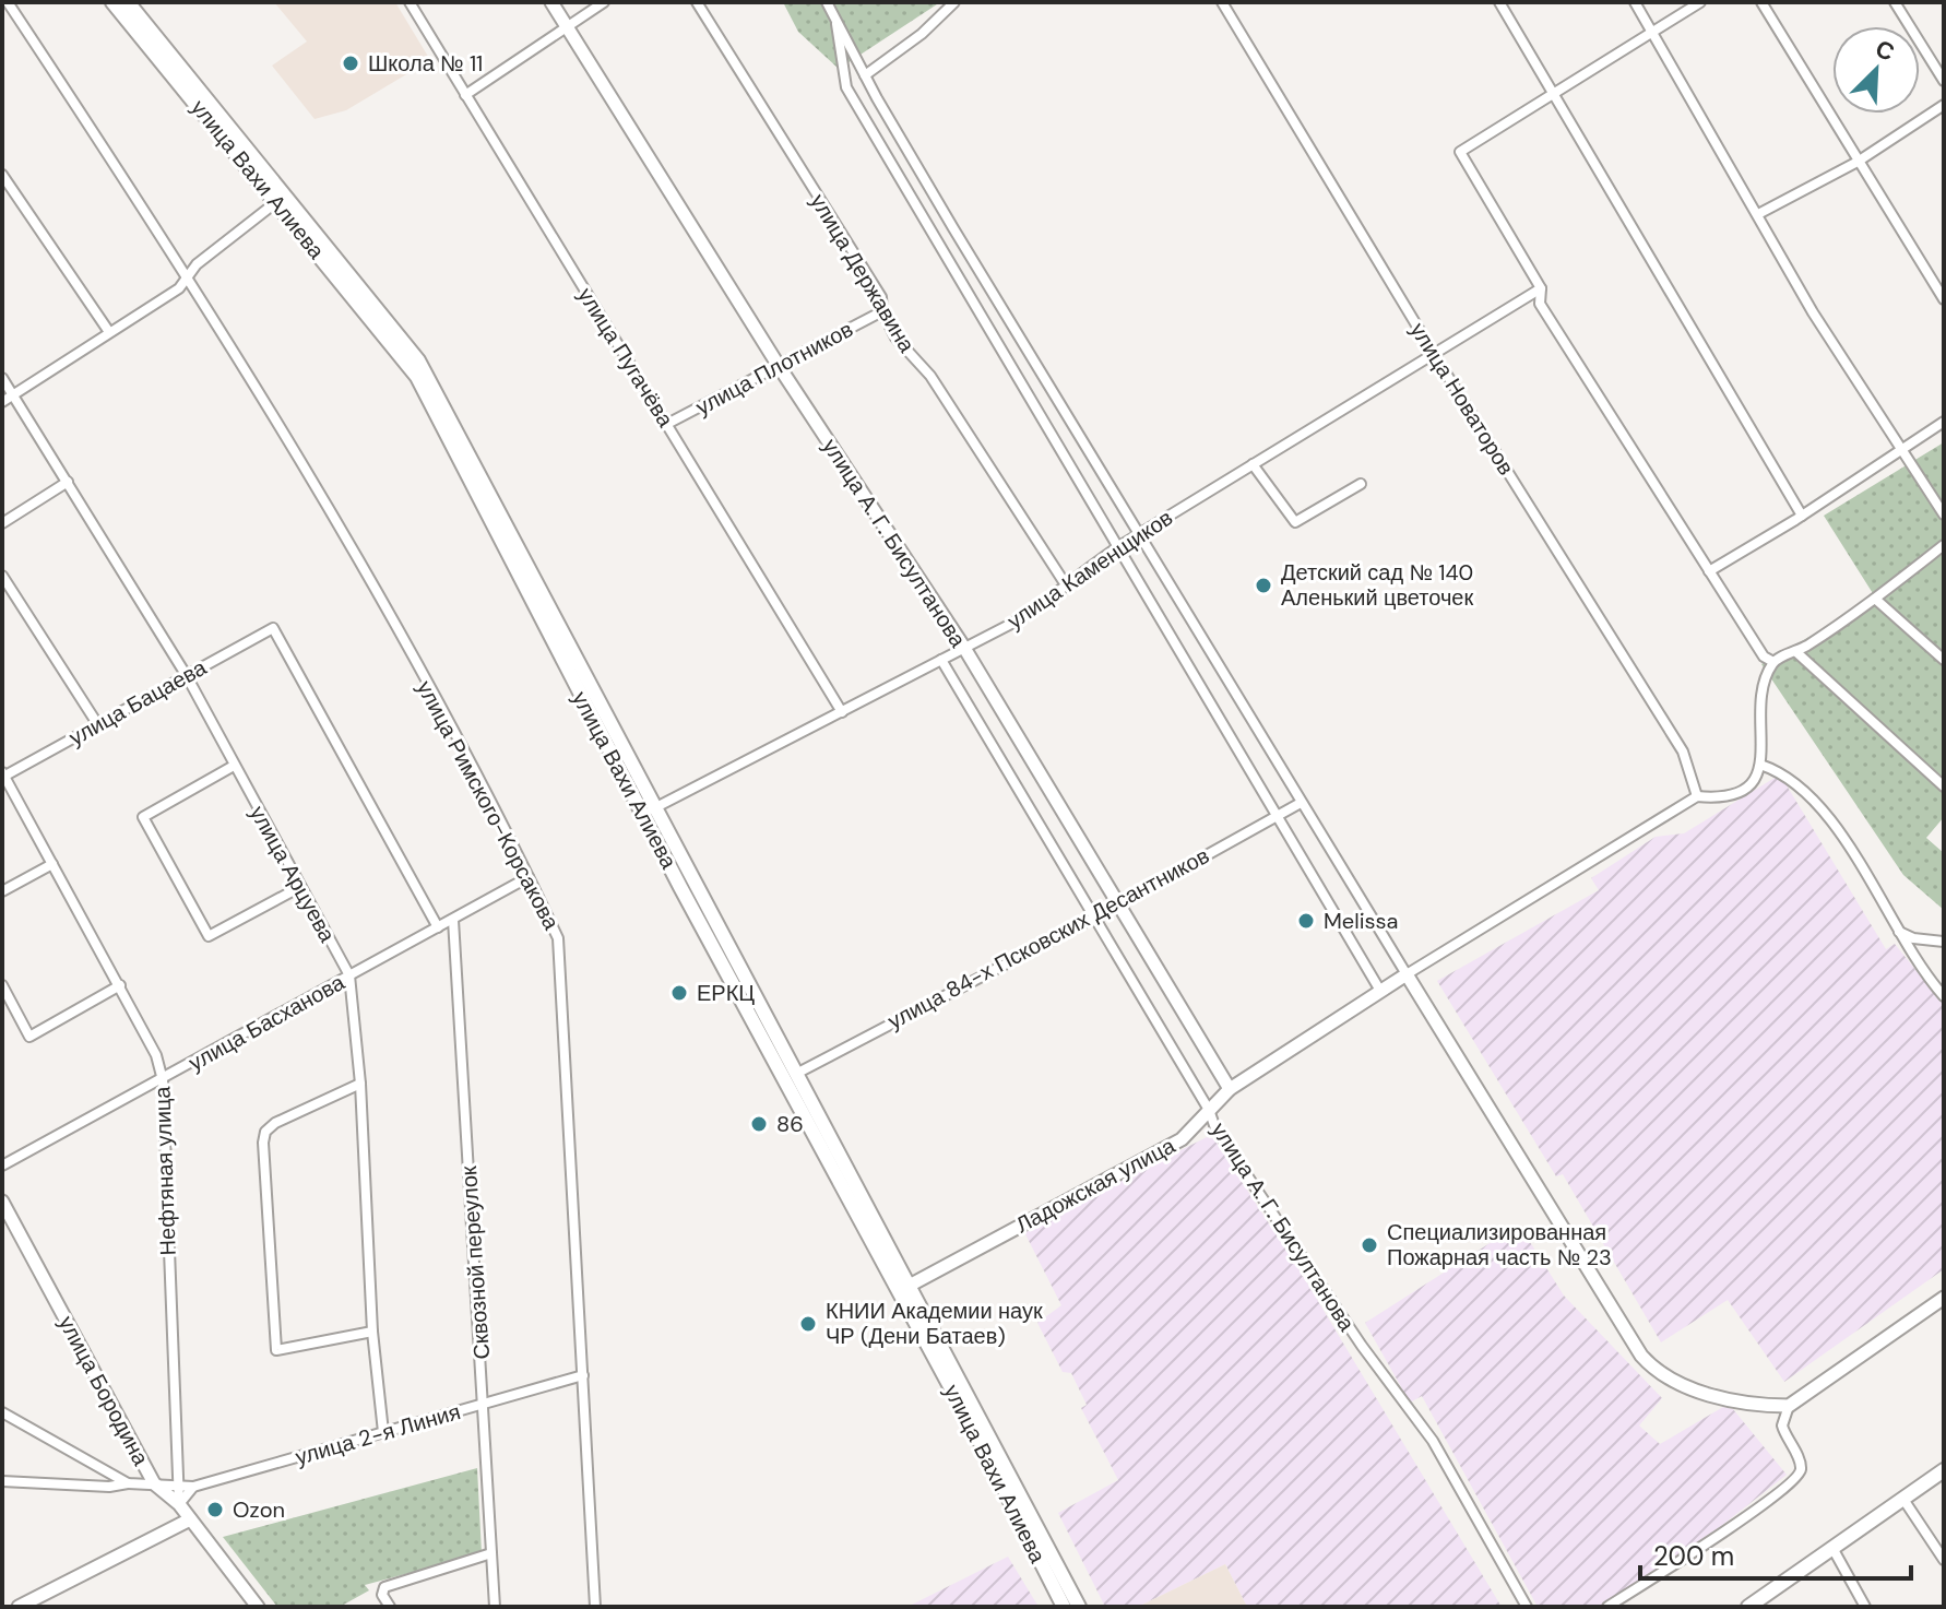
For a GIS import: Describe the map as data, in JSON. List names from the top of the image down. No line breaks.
{"streets":{"main road":["улица Вахи Алиева"],"street":["улица Державина","улица Пугачёва","улица Плотников","улица Новаторов","улица А. Г. Бисултанова","улица Каменщиков","улица Бацаева","улица Римского-Корсакова","улица Арцуева","улица 84-х Псковских Десантников","улица Басханова","Нефтяная улица","Ладожская улица","Сквозной переулок","улица Бородина","улица 2-я Линия"]},"crossings":[["улица Вахи Алиева","улица Каменщиков"],["улица Вахи Алиева","улица 84-х Псковских Десантников"],["улица Вахи Алиева","Ладожская улица"],["улица Державина","улица Плотников"],["улица Державина","улица Каменщиков"],["улица Пугачёва","улица Плотников"],["улица Пугачёва","улица Каменщиков"],["улица Плотников","улица А. Г. Бисултанова"],["улица Новаторов","улица Каменщиков"],["улица А. Г. Бисултанова","улица Каменщиков"],["улица А. Г. Бисултанова","улица 84-х Псковских Десантников"],["улица А. Г. Бисултанова","Ладожская улица"],["улица Бацаева","улица Арцуева"],["улица Бацаева","улица Басханова"],["улица Бацаева","Нефтяная улица"],["улица Римского-Корсакова","улица Басханова"],["улица Римского-Корсакова","улица 2-я Линия"],["улица Арцуева","улица Басханова"],["улица Арцуева","улица 2-я Линия"],["улица Басханова","Нефтяная улица"],["улица Басханова","Сквозной переулок"],["Нефтяная улица","улица Бородина"],["Сквозной переулок","улица 2-я Линия"]],"places":["Школа № 11","Детский сад № 140 Аленький цветочек","Melissa","ЕРКЦ","86","Специализированная Пожарная часть № 23","КНИИ Академии наук ЧР (Дени Батаев)","Ozon"],"scale_bar":"200 m","north":"top right"}
